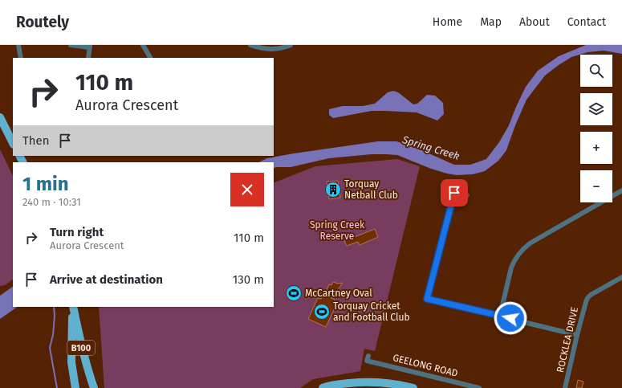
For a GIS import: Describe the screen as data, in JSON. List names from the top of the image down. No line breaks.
{"streets":{"main road":["B100"],"street":["ROCKLEA DRIVE","GEELONG ROAD"]},"water":["Spring Creek"],"parks":["Spring Creek Reserve"],"places":{"building":["Torquay Netball Club"],"sports":["McCartney Oval","Torquay Cricket and Football Club"]},"page":{"header":"Routely","nav":["Home","Map","About","Contact"],"map_buttons":["+","−"],"turn":["110 m","Aurora Crescent"],"then":"Then","heading":["1 min","240 m · 10:31"],"list":[{"name":"Turn right","note":"Aurora Crescent","value":"110 m"},{"name":"Arrive at destination","value":"130 m"}]}}
